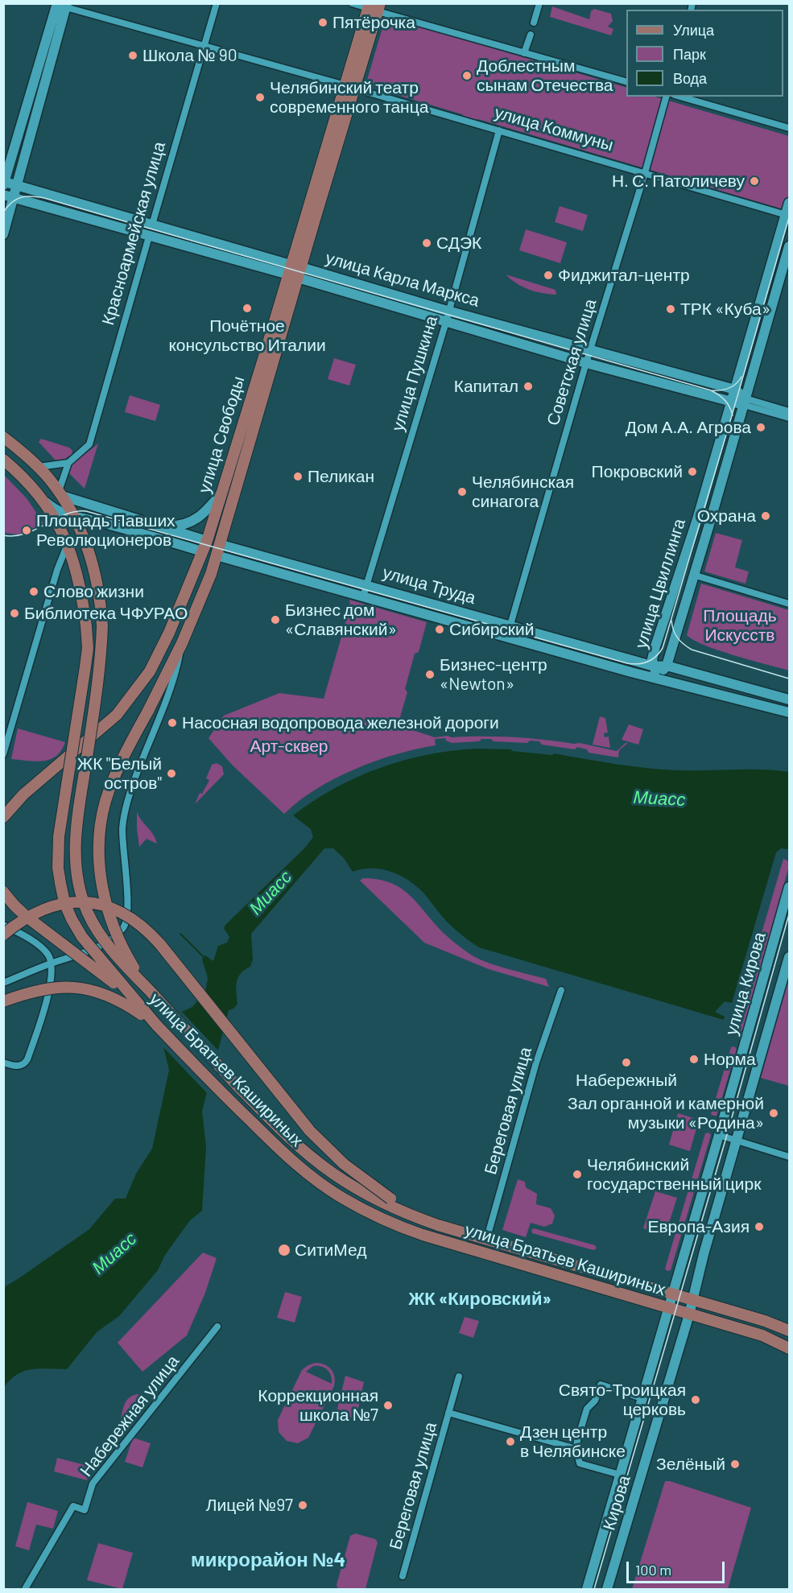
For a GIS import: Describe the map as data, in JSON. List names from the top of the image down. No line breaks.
{"streets":{"main road":["Красноармейская улица","улица Карла Маркса","улица Свободы","улица Цвиллинга","улица Труда","улица Кирова","улица Братьев Кашириных","Кирова"],"street":["улица Коммуны","Советская улица","улица Пушкина","Береговая улица","Набережная улица"]},"crossings":[["улица Коммуны","Красноармейская улица"],["улица Коммуны","Советская улица"],["улица Коммуны","улица Пушкина"],["улица Коммуны","улица Свободы"],["улица Коммуны","улица Цвиллинга"],["Красноармейская улица","улица Карла Маркса"],["Красноармейская улица","улица Труда"],["улица Карла Маркса","Советская улица"],["улица Карла Маркса","улица Пушкина"],["улица Карла Маркса","улица Свободы"],["улица Карла Маркса","улица Цвиллинга"],["Советская улица","улица Труда"],["улица Пушкина","улица Труда"],["улица Свободы","улица Труда"],["улица Свободы","улица Братьев Кашириных"],["улица Цвиллинга","улица Труда"],["улица Труда","улица Братьев Кашириных"],["улица Кирова","улица Братьев Кашириных"],["улица Кирова","Кирова"],["улица Братьев Кашириных","Береговая улица"],["улица Братьев Кашириных","Кирова"]],"districts":["ЖК «Кировский»","микрорайон №4"],"water":["Миасс"],"parks":["Площадь Искусств","Арт-сквер"],"places":["Пятёрочка","Школа № 90","Доблестным сынам Отечества","Челябинский театр современного танца","Н. С. Патоличеву","СДЭК","Фиджитал-центр","Почётное консульство Италии","ТРК «Куба»","Капитал","Дом А.А. Агрова","Покровский","Пеликан","Челябинская синагога","Охрана","Площадь Павших Революционеров","Слово жизни","Библиотека ЧФУРАО","Бизнес дом «Славянский»","Сибирский","Бизнес-центр «Newton»","Насосная водопровода железной дороги","ЖК \"Белый остров\"","Норма","Набережный","Зал органной и камерной музыки «Родина»","Челябинский государственный цирк","Европа-Азия","СитиМед","Свято-Троицкая церковь","Коррекционная школа №7","Дзен центр в Челябинске","Зелёный","Лицей №97"],"legend":["Улица","Парк","Вода"],"scale_bar":"100 m"}
